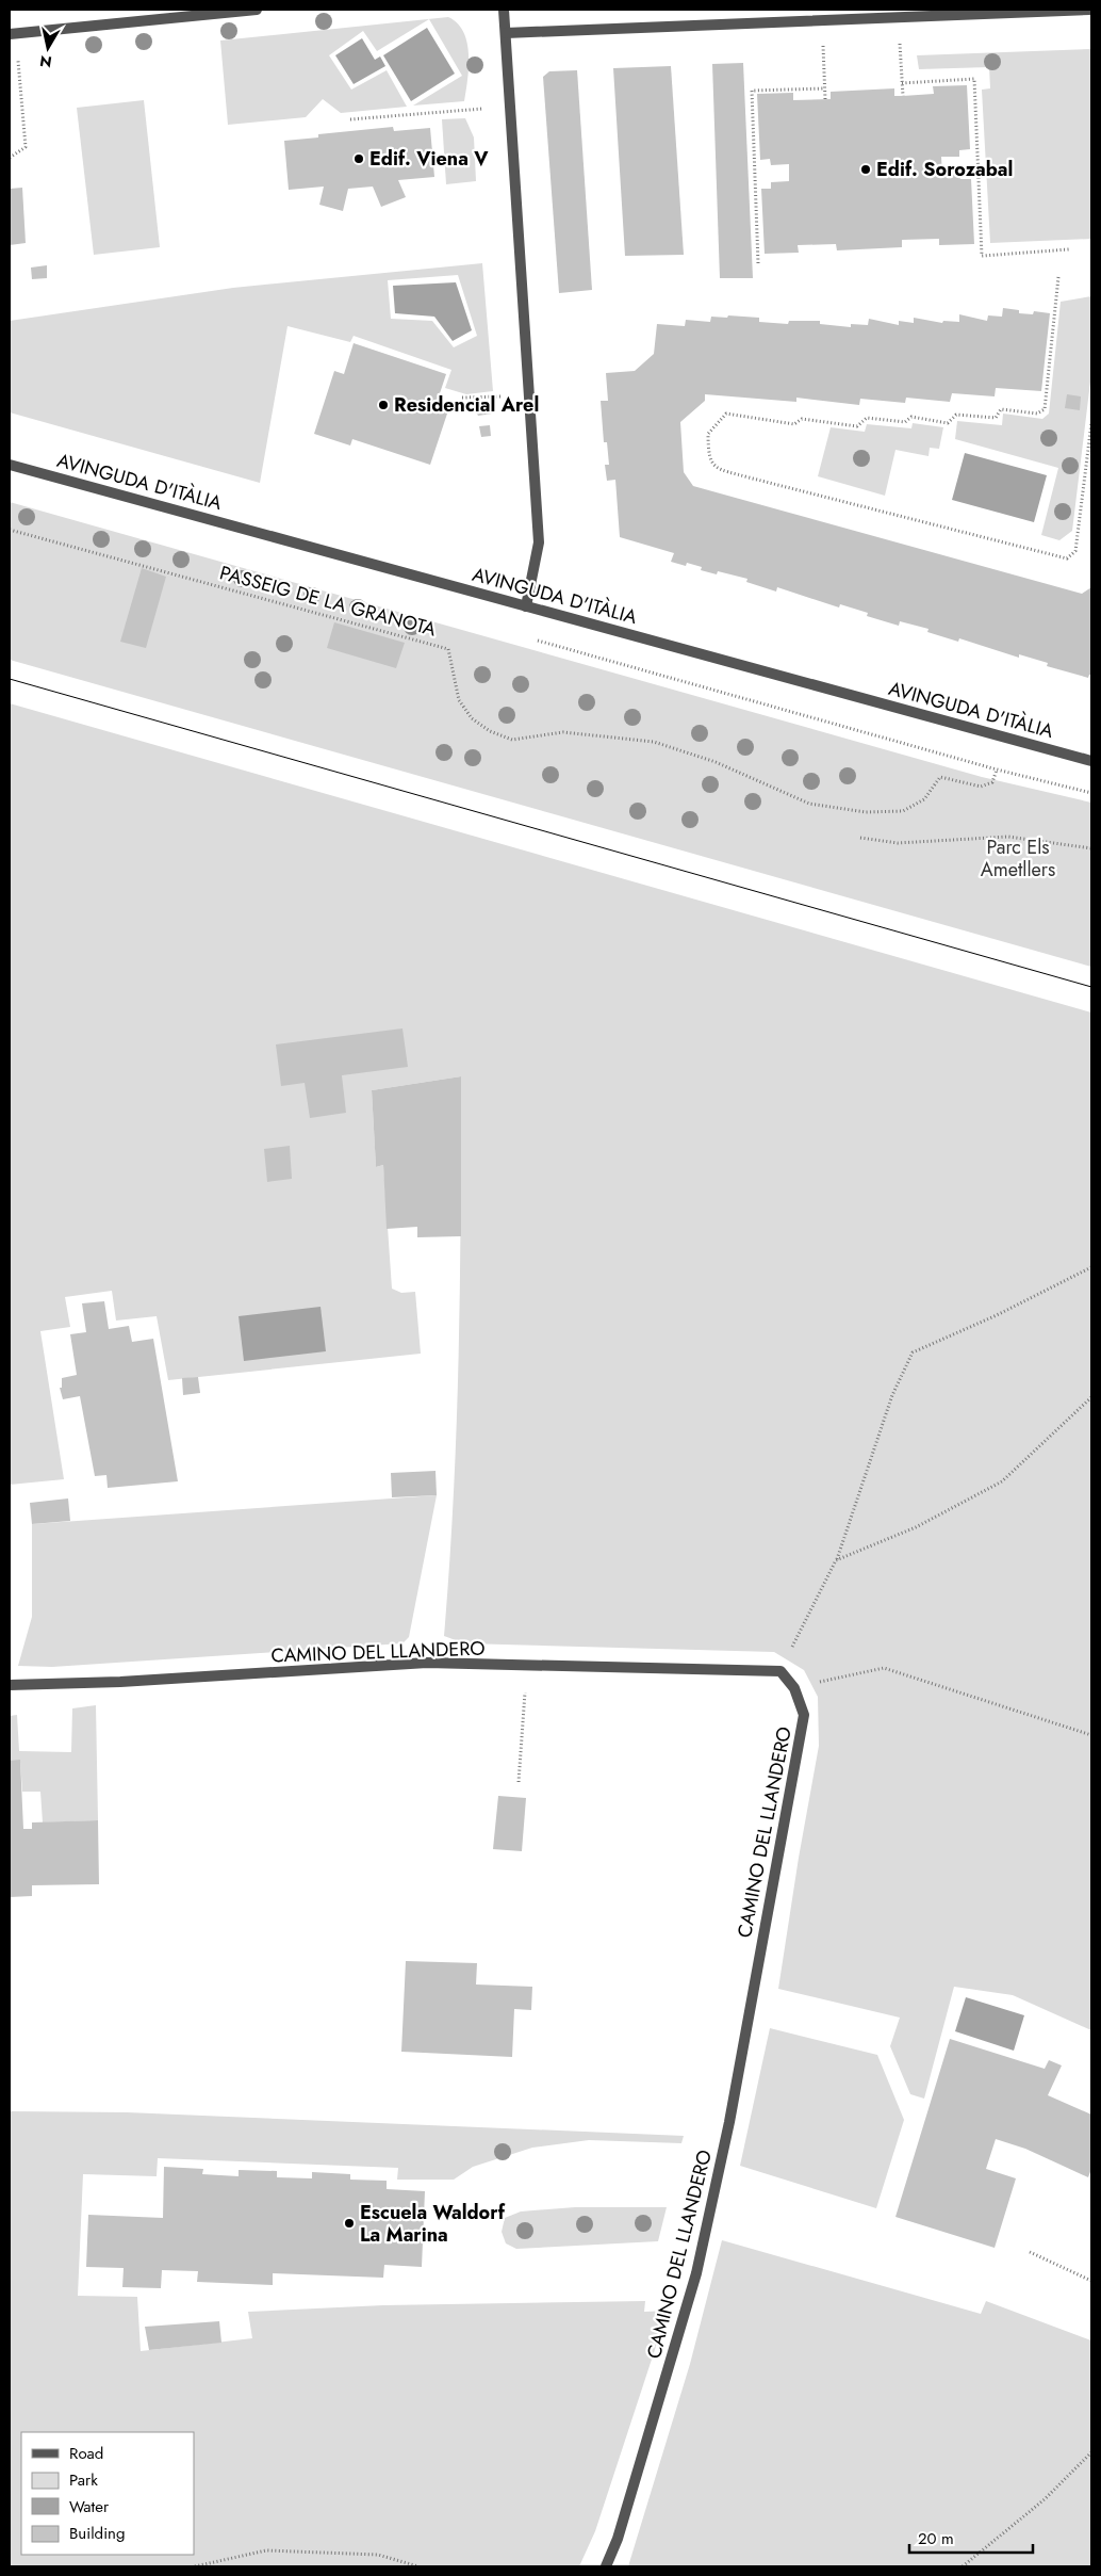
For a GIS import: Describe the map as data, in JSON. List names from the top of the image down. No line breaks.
{"streets":{"street":["AVINGUDA D'ITÀLIA","CAMINO DEL LLANDERO"],"path":["PASSEIG DE LA GRANOTA"]},"parks":["Parc Els Ametllers"],"places":["Edif. Viena V","Edif. Sorozabal","Residencial Arel","Escuela Waldorf La Marina"],"legend":["Road","Park","Water","Building"],"scale_bar":"20 m","north":"bottom"}
